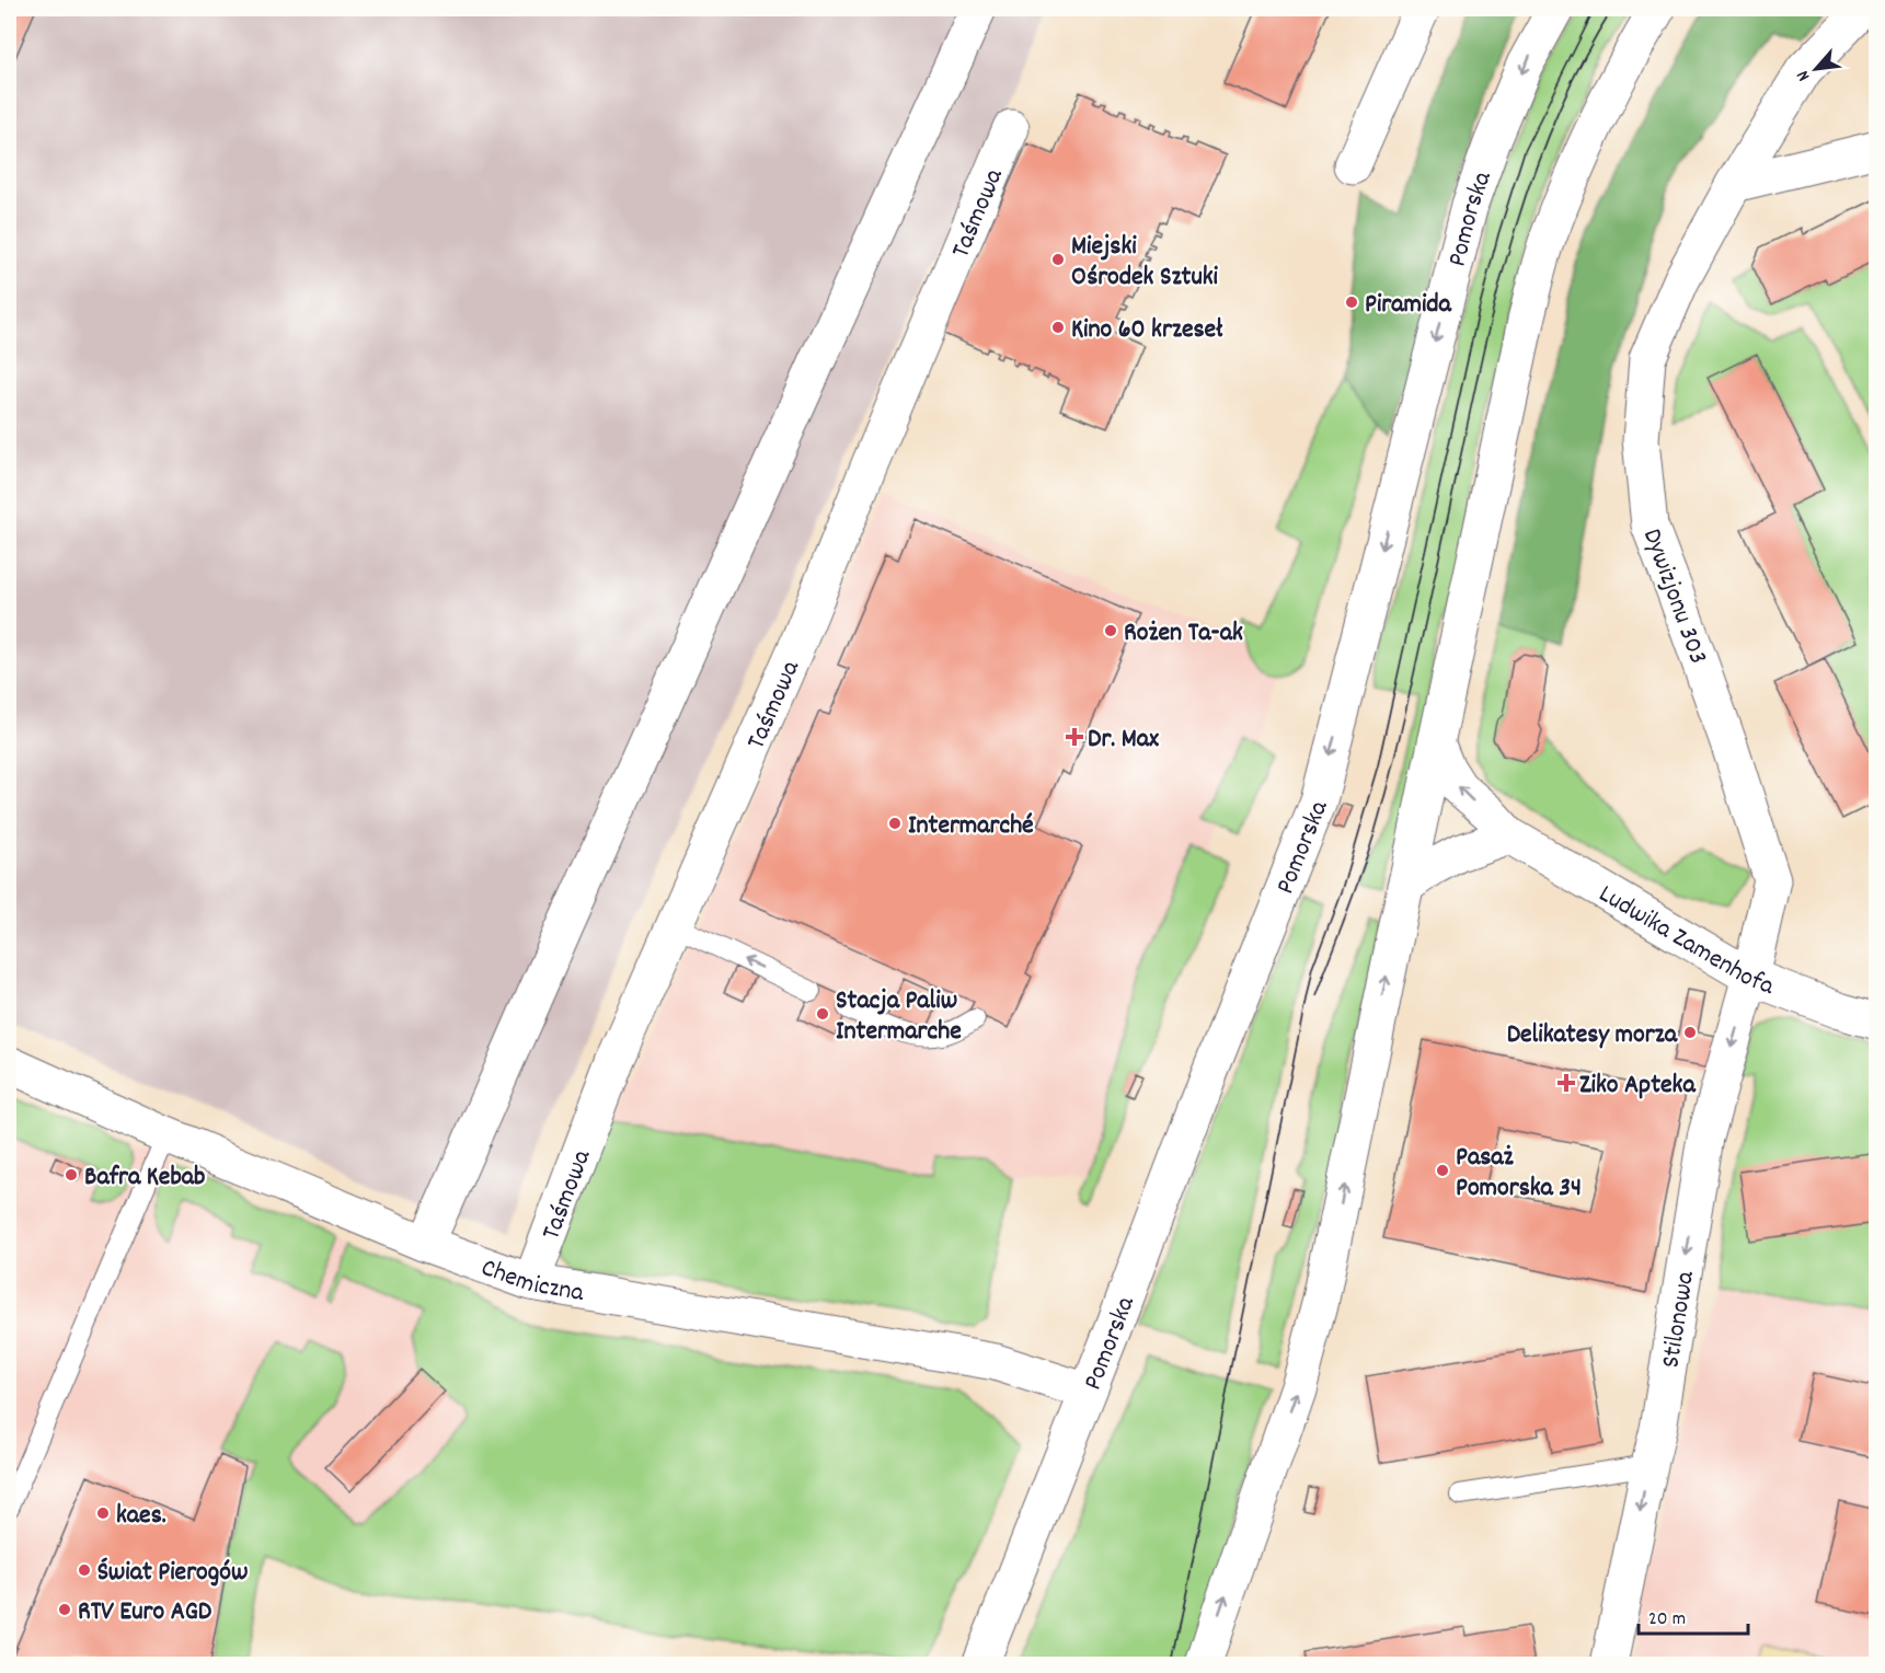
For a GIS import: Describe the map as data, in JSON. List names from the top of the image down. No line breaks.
{"streets":{"street":["Taśmowa","Pomorska","Dywizjonu 303","Ludwika Zamenhofa","Chemiczna","Stilonowa"]},"crossings":[["Taśmowa","Chemiczna"],["Pomorska","Chemiczna"],["Dywizjonu 303","Ludwika Zamenhofa"],["Dywizjonu 303","Stilonowa"],["Ludwika Zamenhofa","Stilonowa"]],"one_way":["Stilonowa"],"places":{"other":["Miejski Ośrodek Sztuki","Piramida","Kino 60 krzeseł","Rożen Ta-ak","Intermarché","Stacja Paliw Intermarche","Delikatesy morza","Pasaż Pomorska 34","Bafra Kebab","kaes.","Świat Pierogów","RTV Euro AGD"],"health":["Dr. Max","Ziko Apteka"]},"scale_bar":"20 m","north":"bottom left"}
